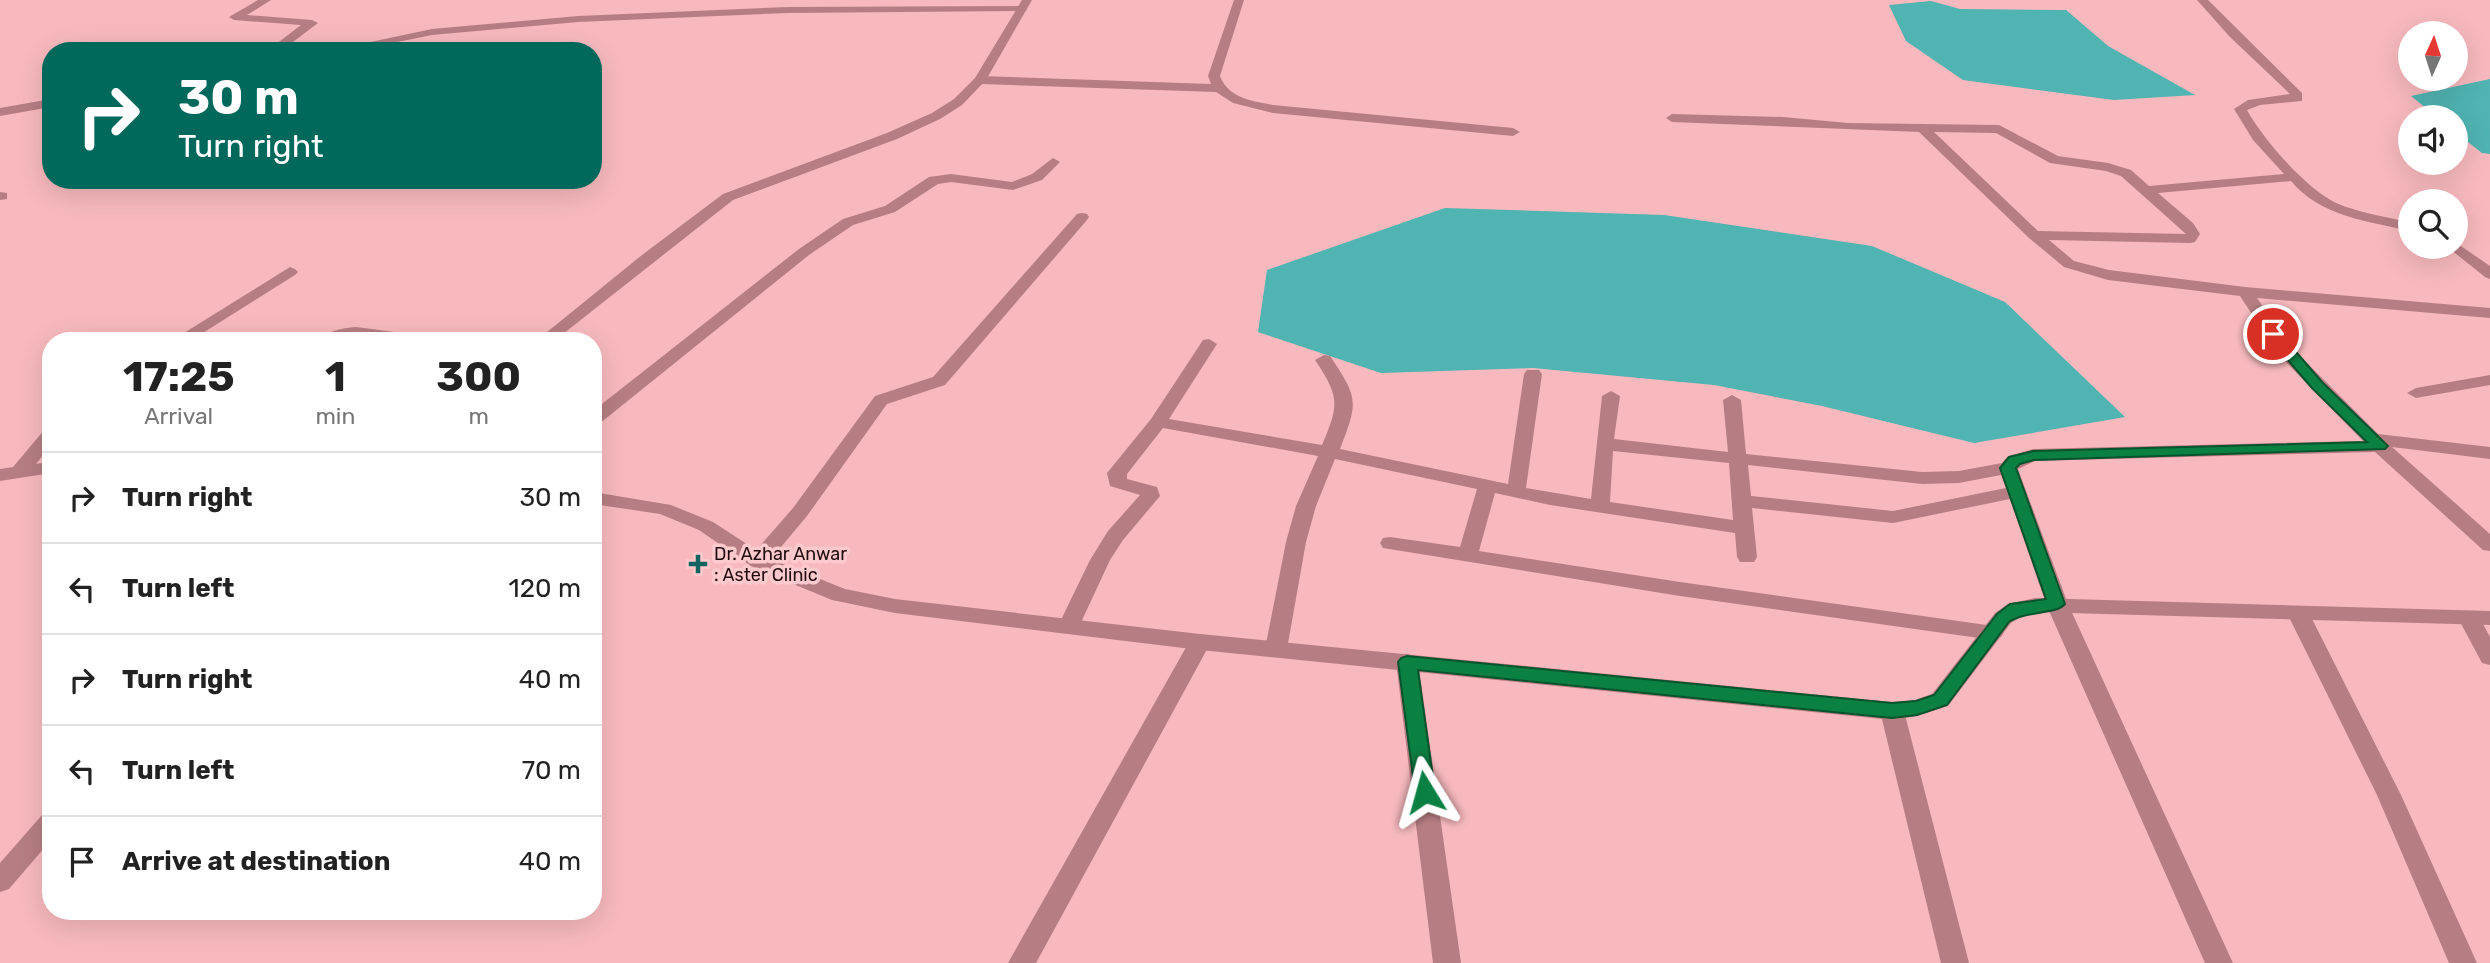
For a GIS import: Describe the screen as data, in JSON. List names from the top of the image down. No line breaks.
{"places":{"health":["Dr. Azhar Anwar : Aster Clinic"]},"north":"top","page":{"turn":["30 m","Turn right"],"eta":["17:25","Arrival","1","min","300","m"],"list":[{"name":"Turn right","value":"30 m"},{"name":"Turn left","value":"120 m"},{"name":"Turn right","value":"40 m"},{"name":"Turn left","value":"70 m"},{"name":"Arrive at destination","value":"40 m"}]}}
